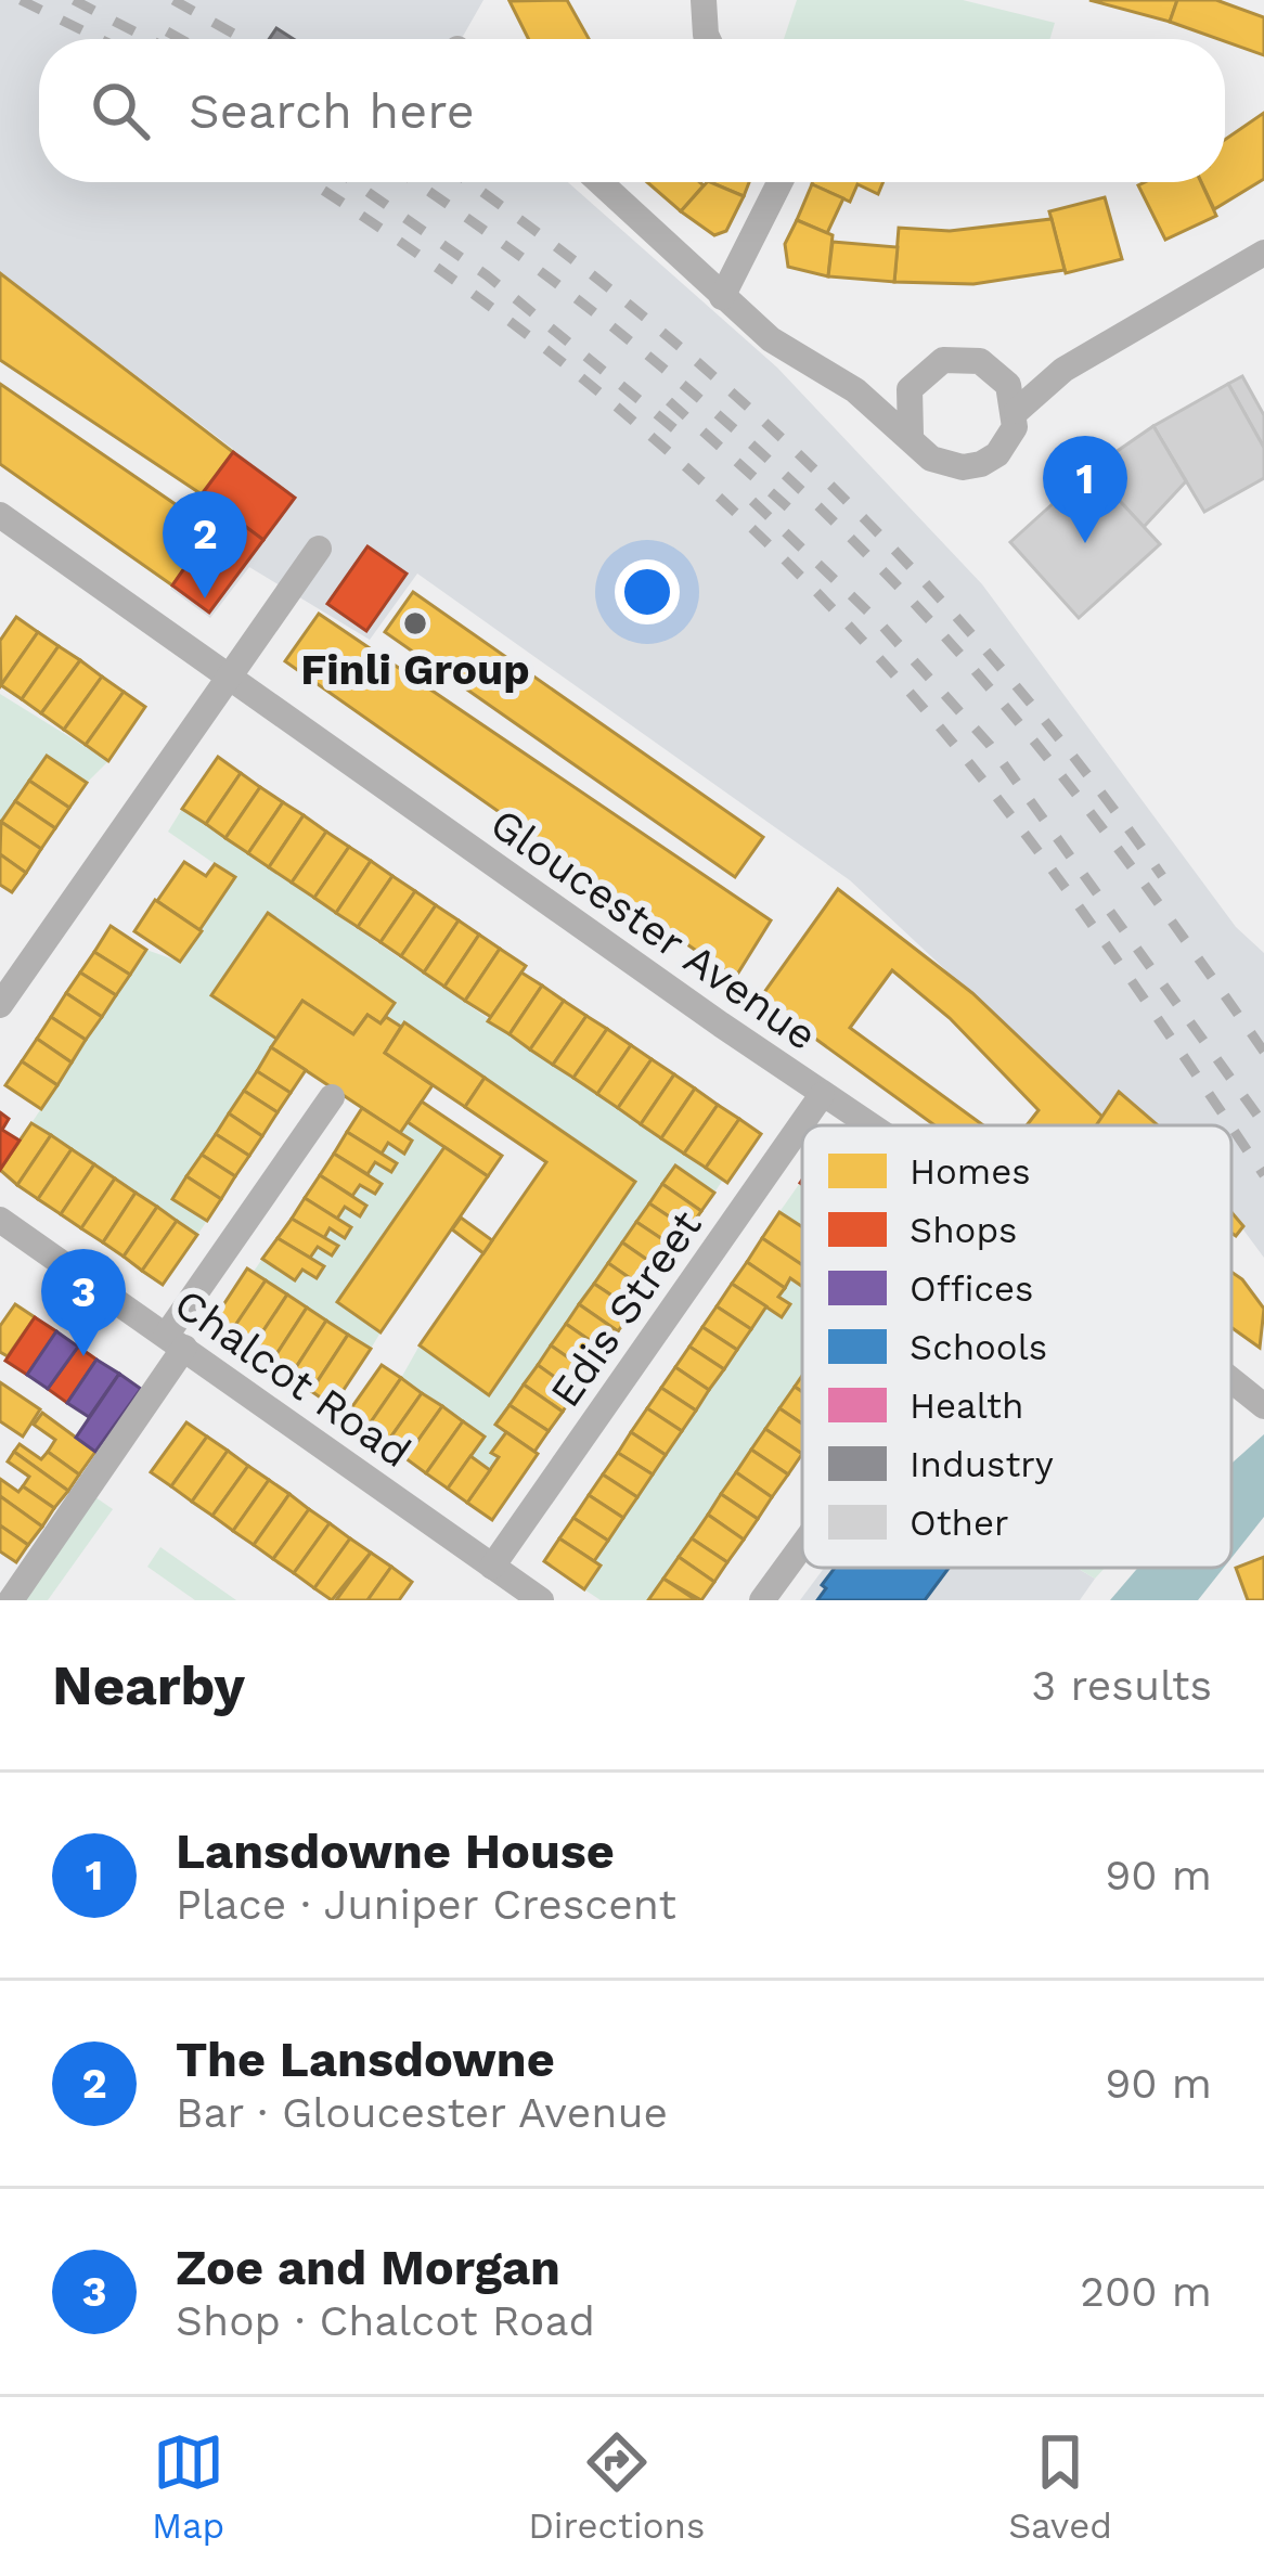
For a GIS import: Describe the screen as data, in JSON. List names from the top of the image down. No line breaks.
{"streets":{"street":["Gloucester Avenue","Edis Street","Chalcot Road"]},"crossings":[["Gloucester Avenue","Edis Street"],["Edis Street","Chalcot Road"]],"places":["Finli Group"],"legend":["Homes","Shops","Offices","Schools","Health","Industry","Other"],"page":{"search":"Search here","pins":["1","2","3"],"heading":["Nearby","3 results"],"list":[{"mark":"1","name":"Lansdowne House","note":"Place · Juniper Crescent","value":"90 m"},{"mark":"2","name":"The Lansdowne","note":"Bar · Gloucester Avenue","value":"90 m"},{"mark":"3","name":"Zoe and Morgan","note":"Shop · Chalcot Road","value":"200 m"}],"nav":["Map","Directions","Saved"]}}
